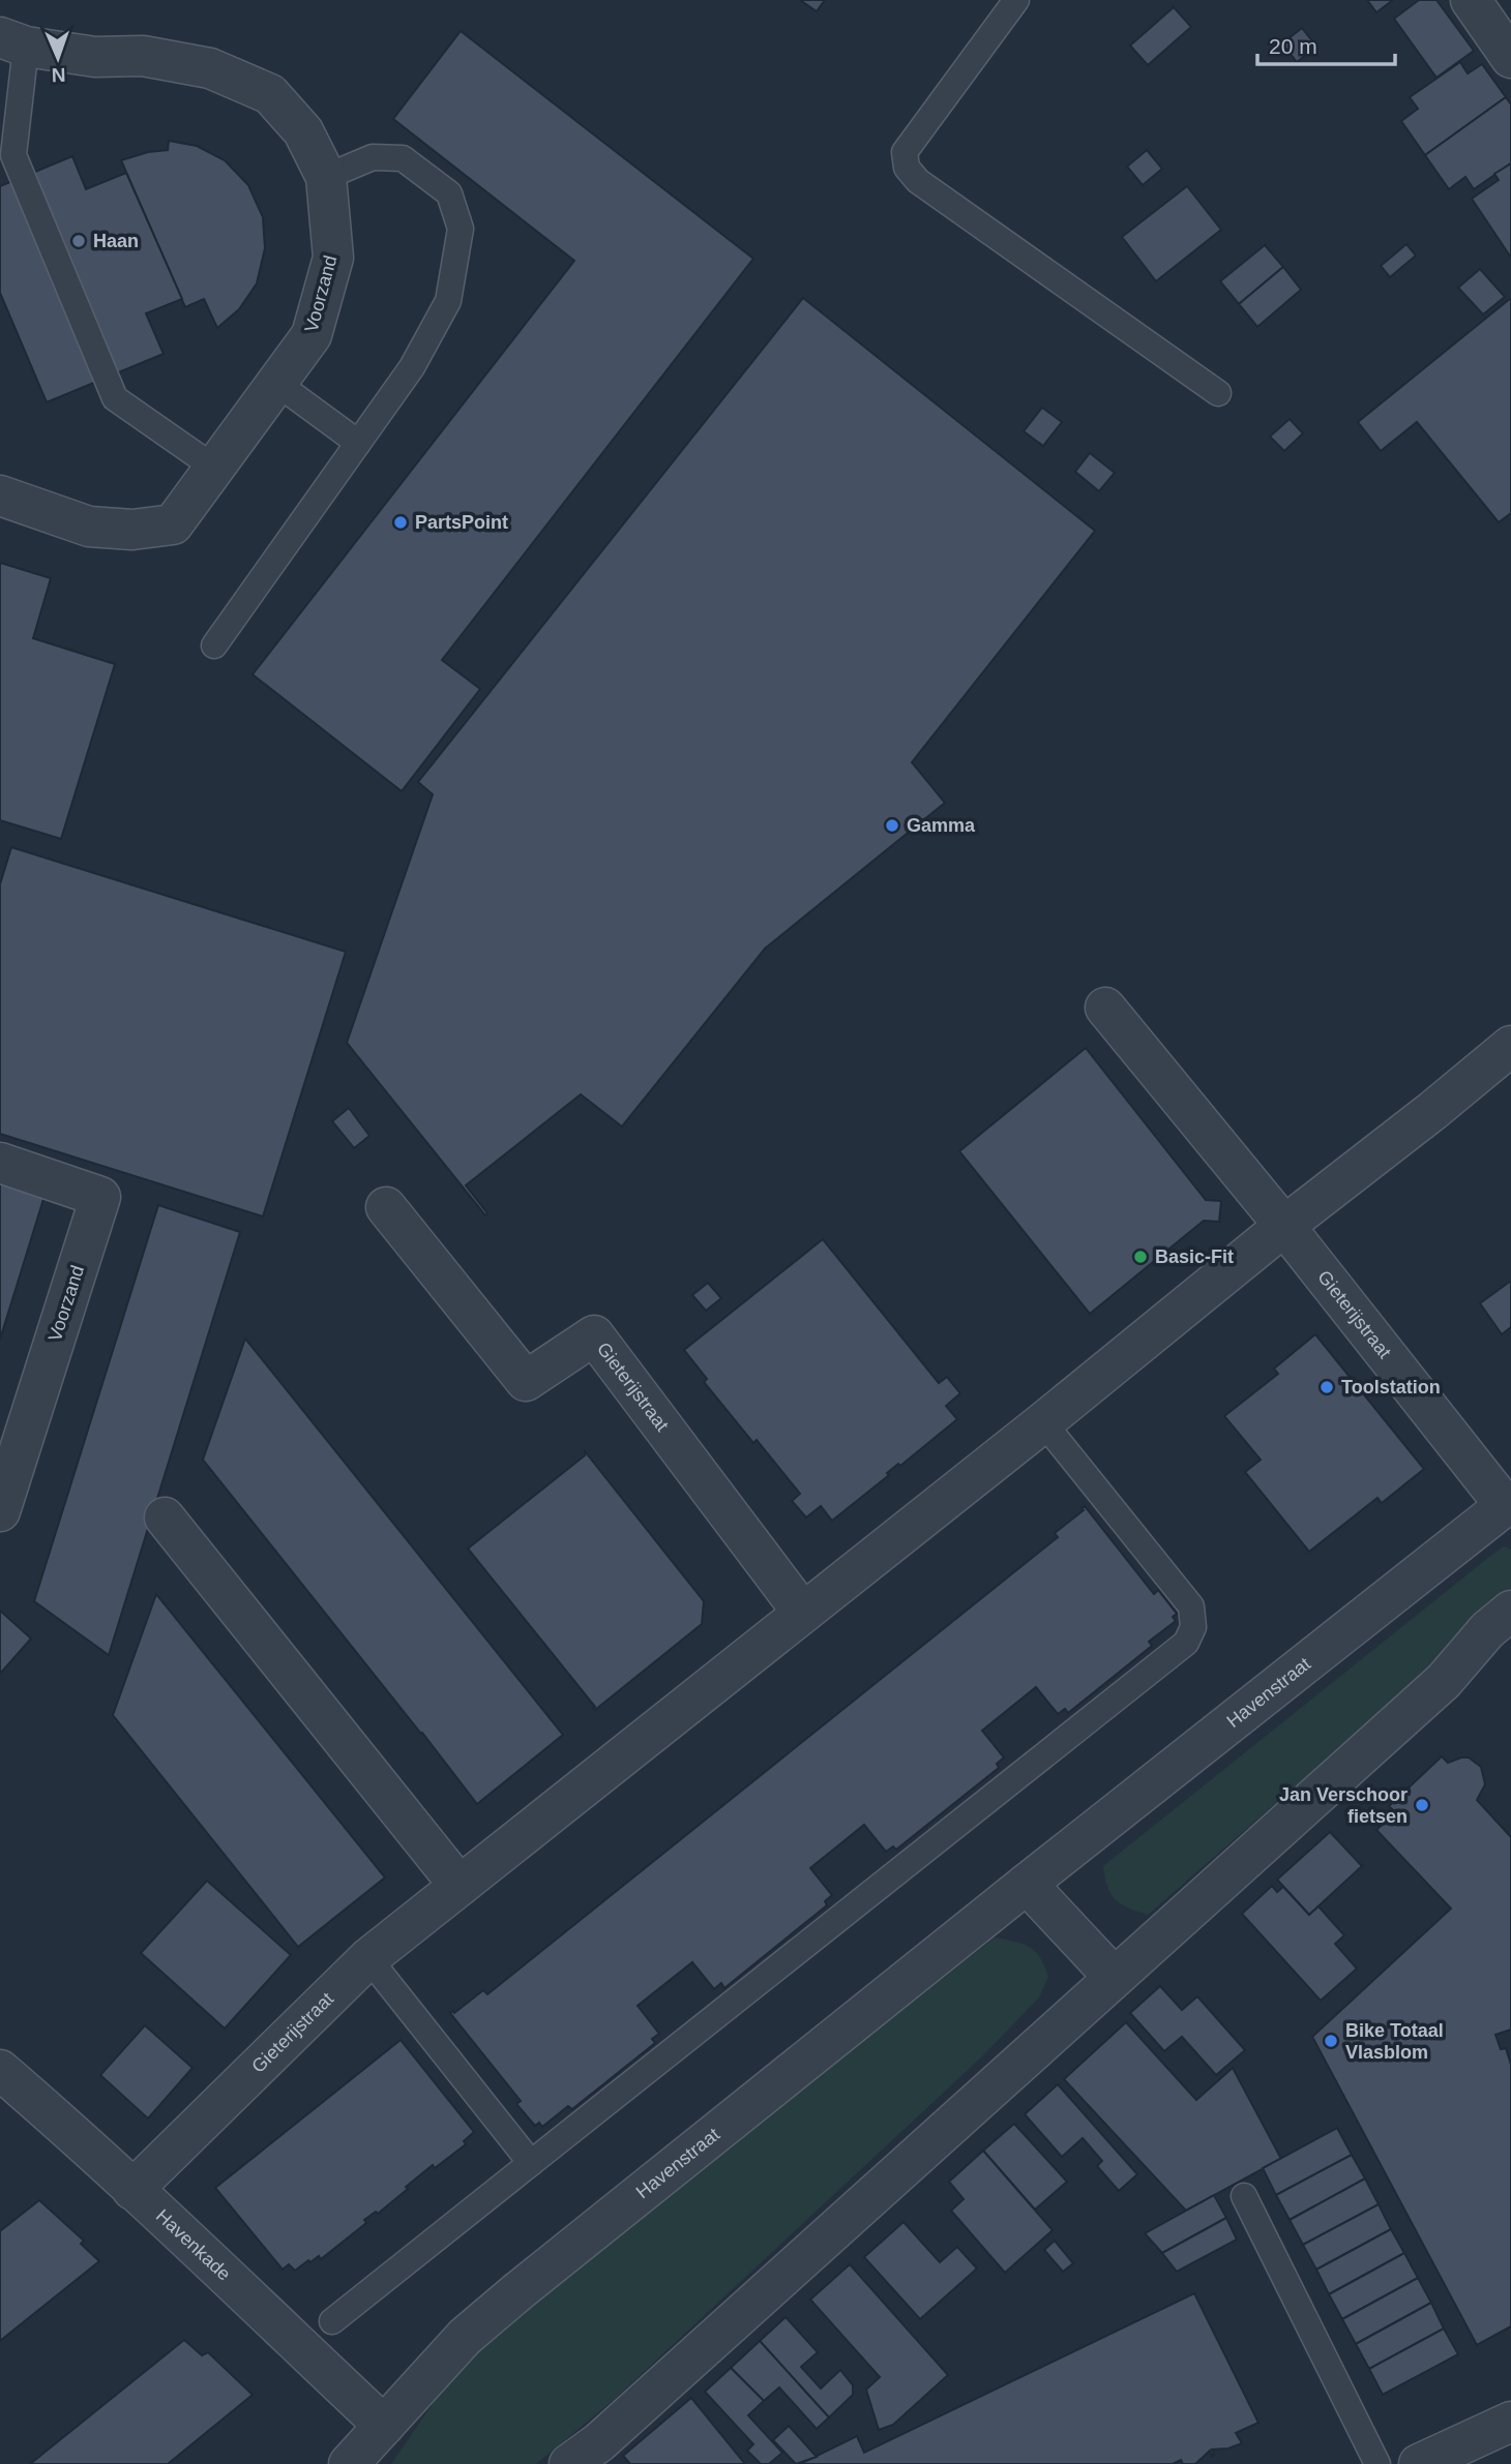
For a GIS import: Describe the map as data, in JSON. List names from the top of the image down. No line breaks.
{"streets":{"street":["Voorzand","Gieterijstraat","Havenstraat","Havenkade"]},"crossings":[["Gieterijstraat","Havenstraat"],["Gieterijstraat","Havenkade"],["Havenstraat","Havenkade"]],"places":["Haan","PartsPoint","Gamma","Basic-Fit","Toolstation","Jan Verschoor fietsen","Bike Totaal Vlasblom"],"scale_bar":"20 m","north":"bottom"}
